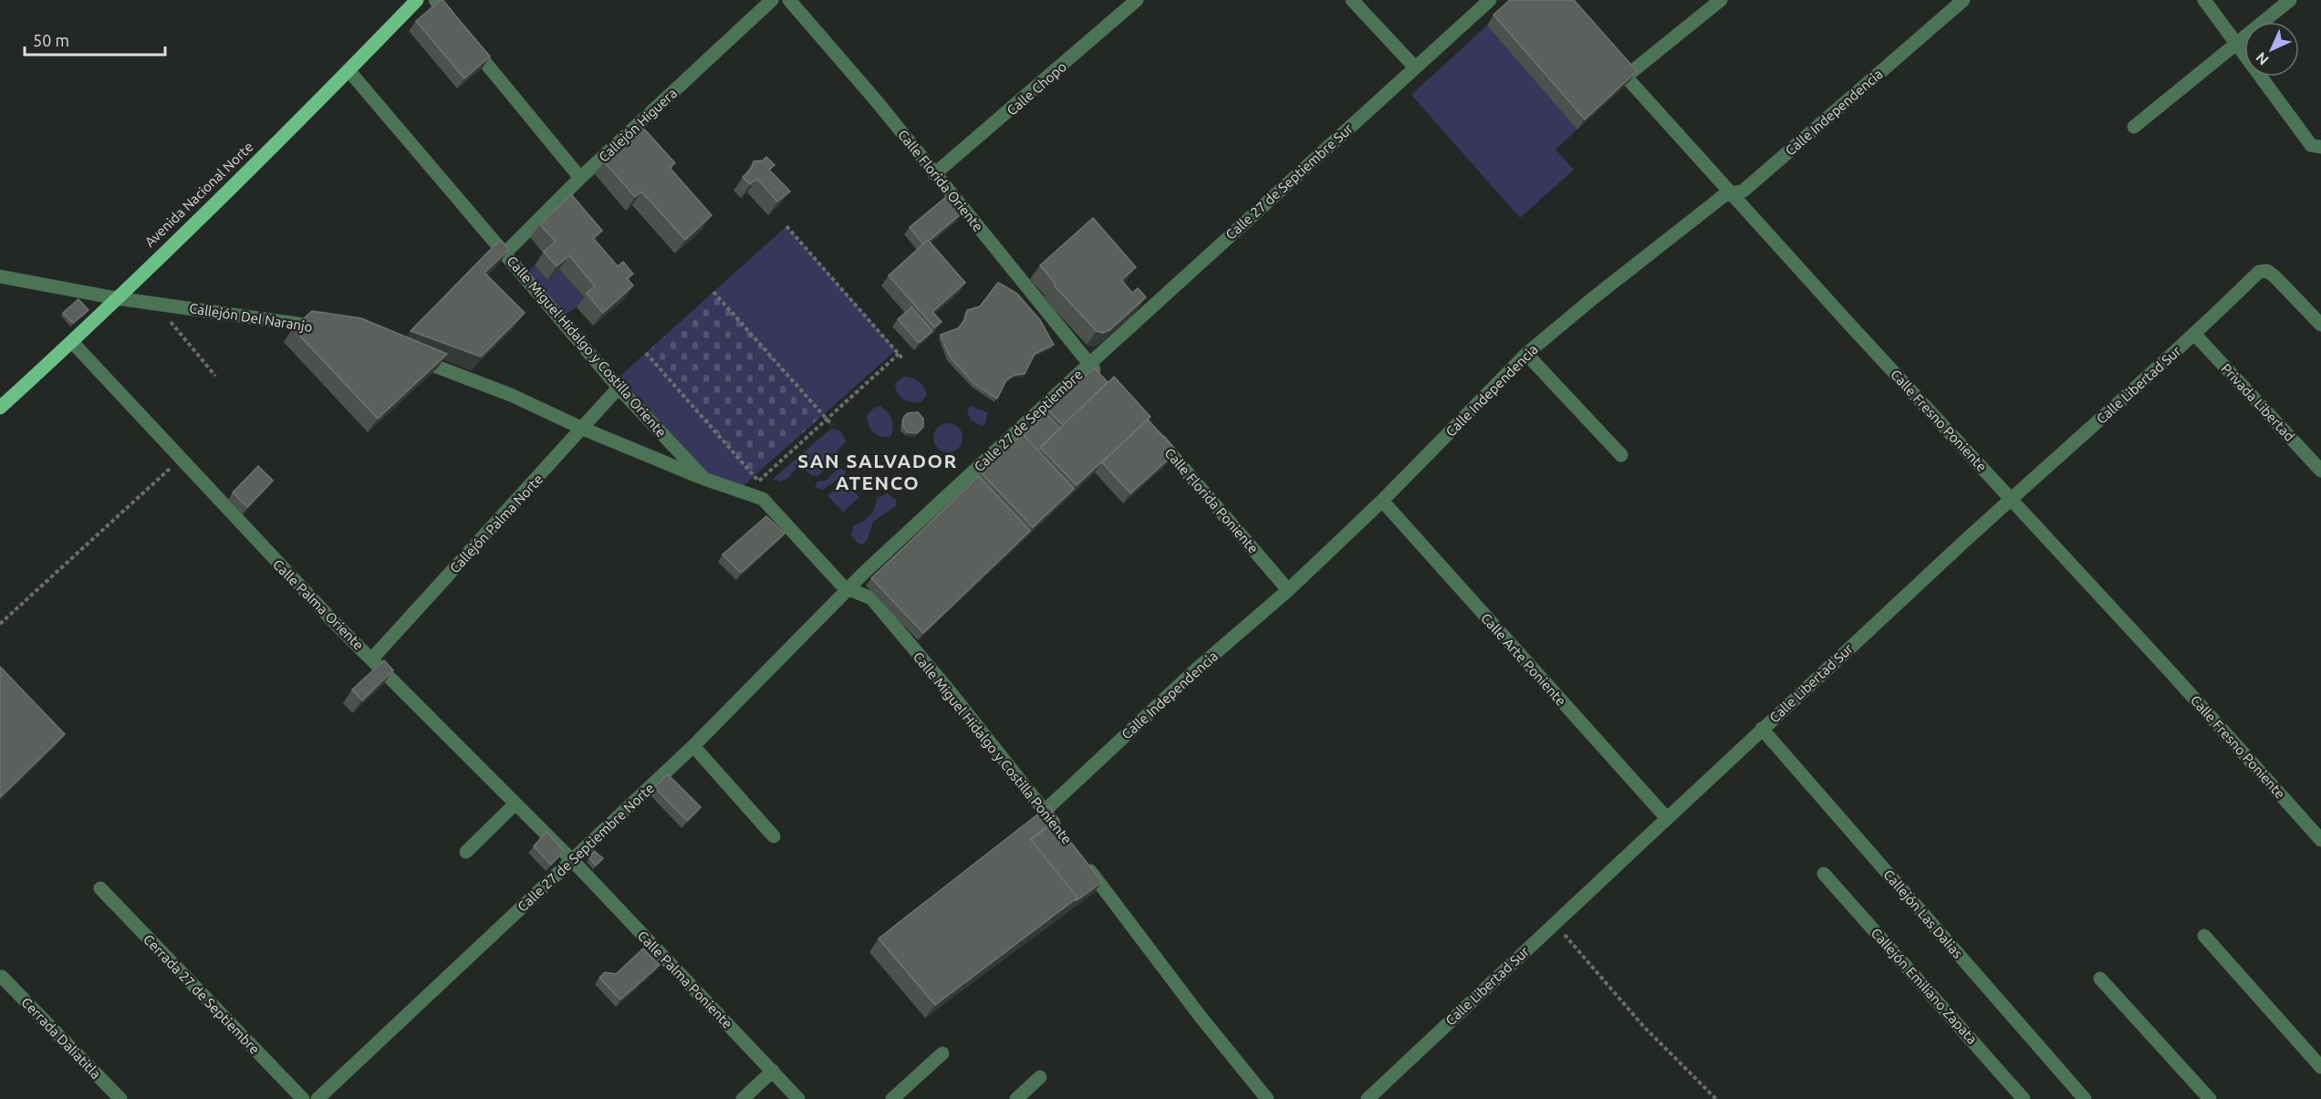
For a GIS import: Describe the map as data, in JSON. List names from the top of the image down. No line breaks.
{"streets":{"main road":["Avenida Nacional Norte"],"street":["Calle Chopo","Calle Independencia","Callejón Higuera","Calle Florida Oriente","Calle 27 de Septiembre Sur","Callejón Del Naranjo","Calle Miguel Hidalgo y Costilla Oriente","Calle Libertad Sur","Privada Libertad","Calle 27 de Septiembre","Calle Fresno Poniente","Calle Florida Poniente","Callejón Palma Norte","Calle Palma Oriente","Calle Arte Poniente","Calle Miguel Hidalgo y Costilla Poniente","Calle 27 de Septiembre Norte","Callejón Las Dalias","Calle Palma Poniente","Callejón Emiliano Zapata","Cerrada 27 de Septiembre","Cerrada Daliatitla"]},"crossings":[["Calle Chopo","Calle Florida Oriente"],["Calle Independencia","Calle Fresno Poniente"],["Calle Independencia","Calle Florida Poniente"],["Calle Independencia","Calle Arte Poniente"],["Calle Independencia","Calle Miguel Hidalgo y Costilla Poniente"],["Callejón Higuera","Calle Miguel Hidalgo y Costilla Oriente"],["Calle Florida Oriente","Calle 27 de Septiembre Sur"],["Calle Florida Oriente","Calle 27 de Septiembre"],["Calle 27 de Septiembre Sur","Calle 27 de Septiembre"],["Avenida Nacional Norte","Callejón Del Naranjo"],["Avenida Nacional Norte","Calle Miguel Hidalgo y Costilla Oriente"],["Avenida Nacional Norte","Calle Palma Oriente"],["Calle Miguel Hidalgo y Costilla Oriente","Calle 27 de Septiembre"],["Calle Miguel Hidalgo y Costilla Oriente","Callejón Palma Norte"],["Calle Miguel Hidalgo y Costilla Oriente","Calle Miguel Hidalgo y Costilla Poniente"],["Calle Miguel Hidalgo y Costilla Oriente","Calle 27 de Septiembre Norte"],["Calle Libertad Sur","Privada Libertad"],["Calle Libertad Sur","Calle Fresno Poniente"],["Calle Libertad Sur","Calle Arte Poniente"],["Calle Libertad Sur","Callejón Las Dalias"],["Calle 27 de Septiembre","Calle Miguel Hidalgo y Costilla Poniente"],["Calle 27 de Septiembre","Calle 27 de Septiembre Norte"],["Callejón Palma Norte","Calle Palma Oriente"],["Calle Palma Oriente","Calle 27 de Septiembre Norte"],["Calle Palma Oriente","Calle Palma Poniente"],["Calle Miguel Hidalgo y Costilla Poniente","Calle 27 de Septiembre Norte"],["Calle 27 de Septiembre Norte","Calle Palma Poniente"]],"districts":["SAN SALVADOR ATENCO"],"scale_bar":"50 m","north":"bottom left"}
